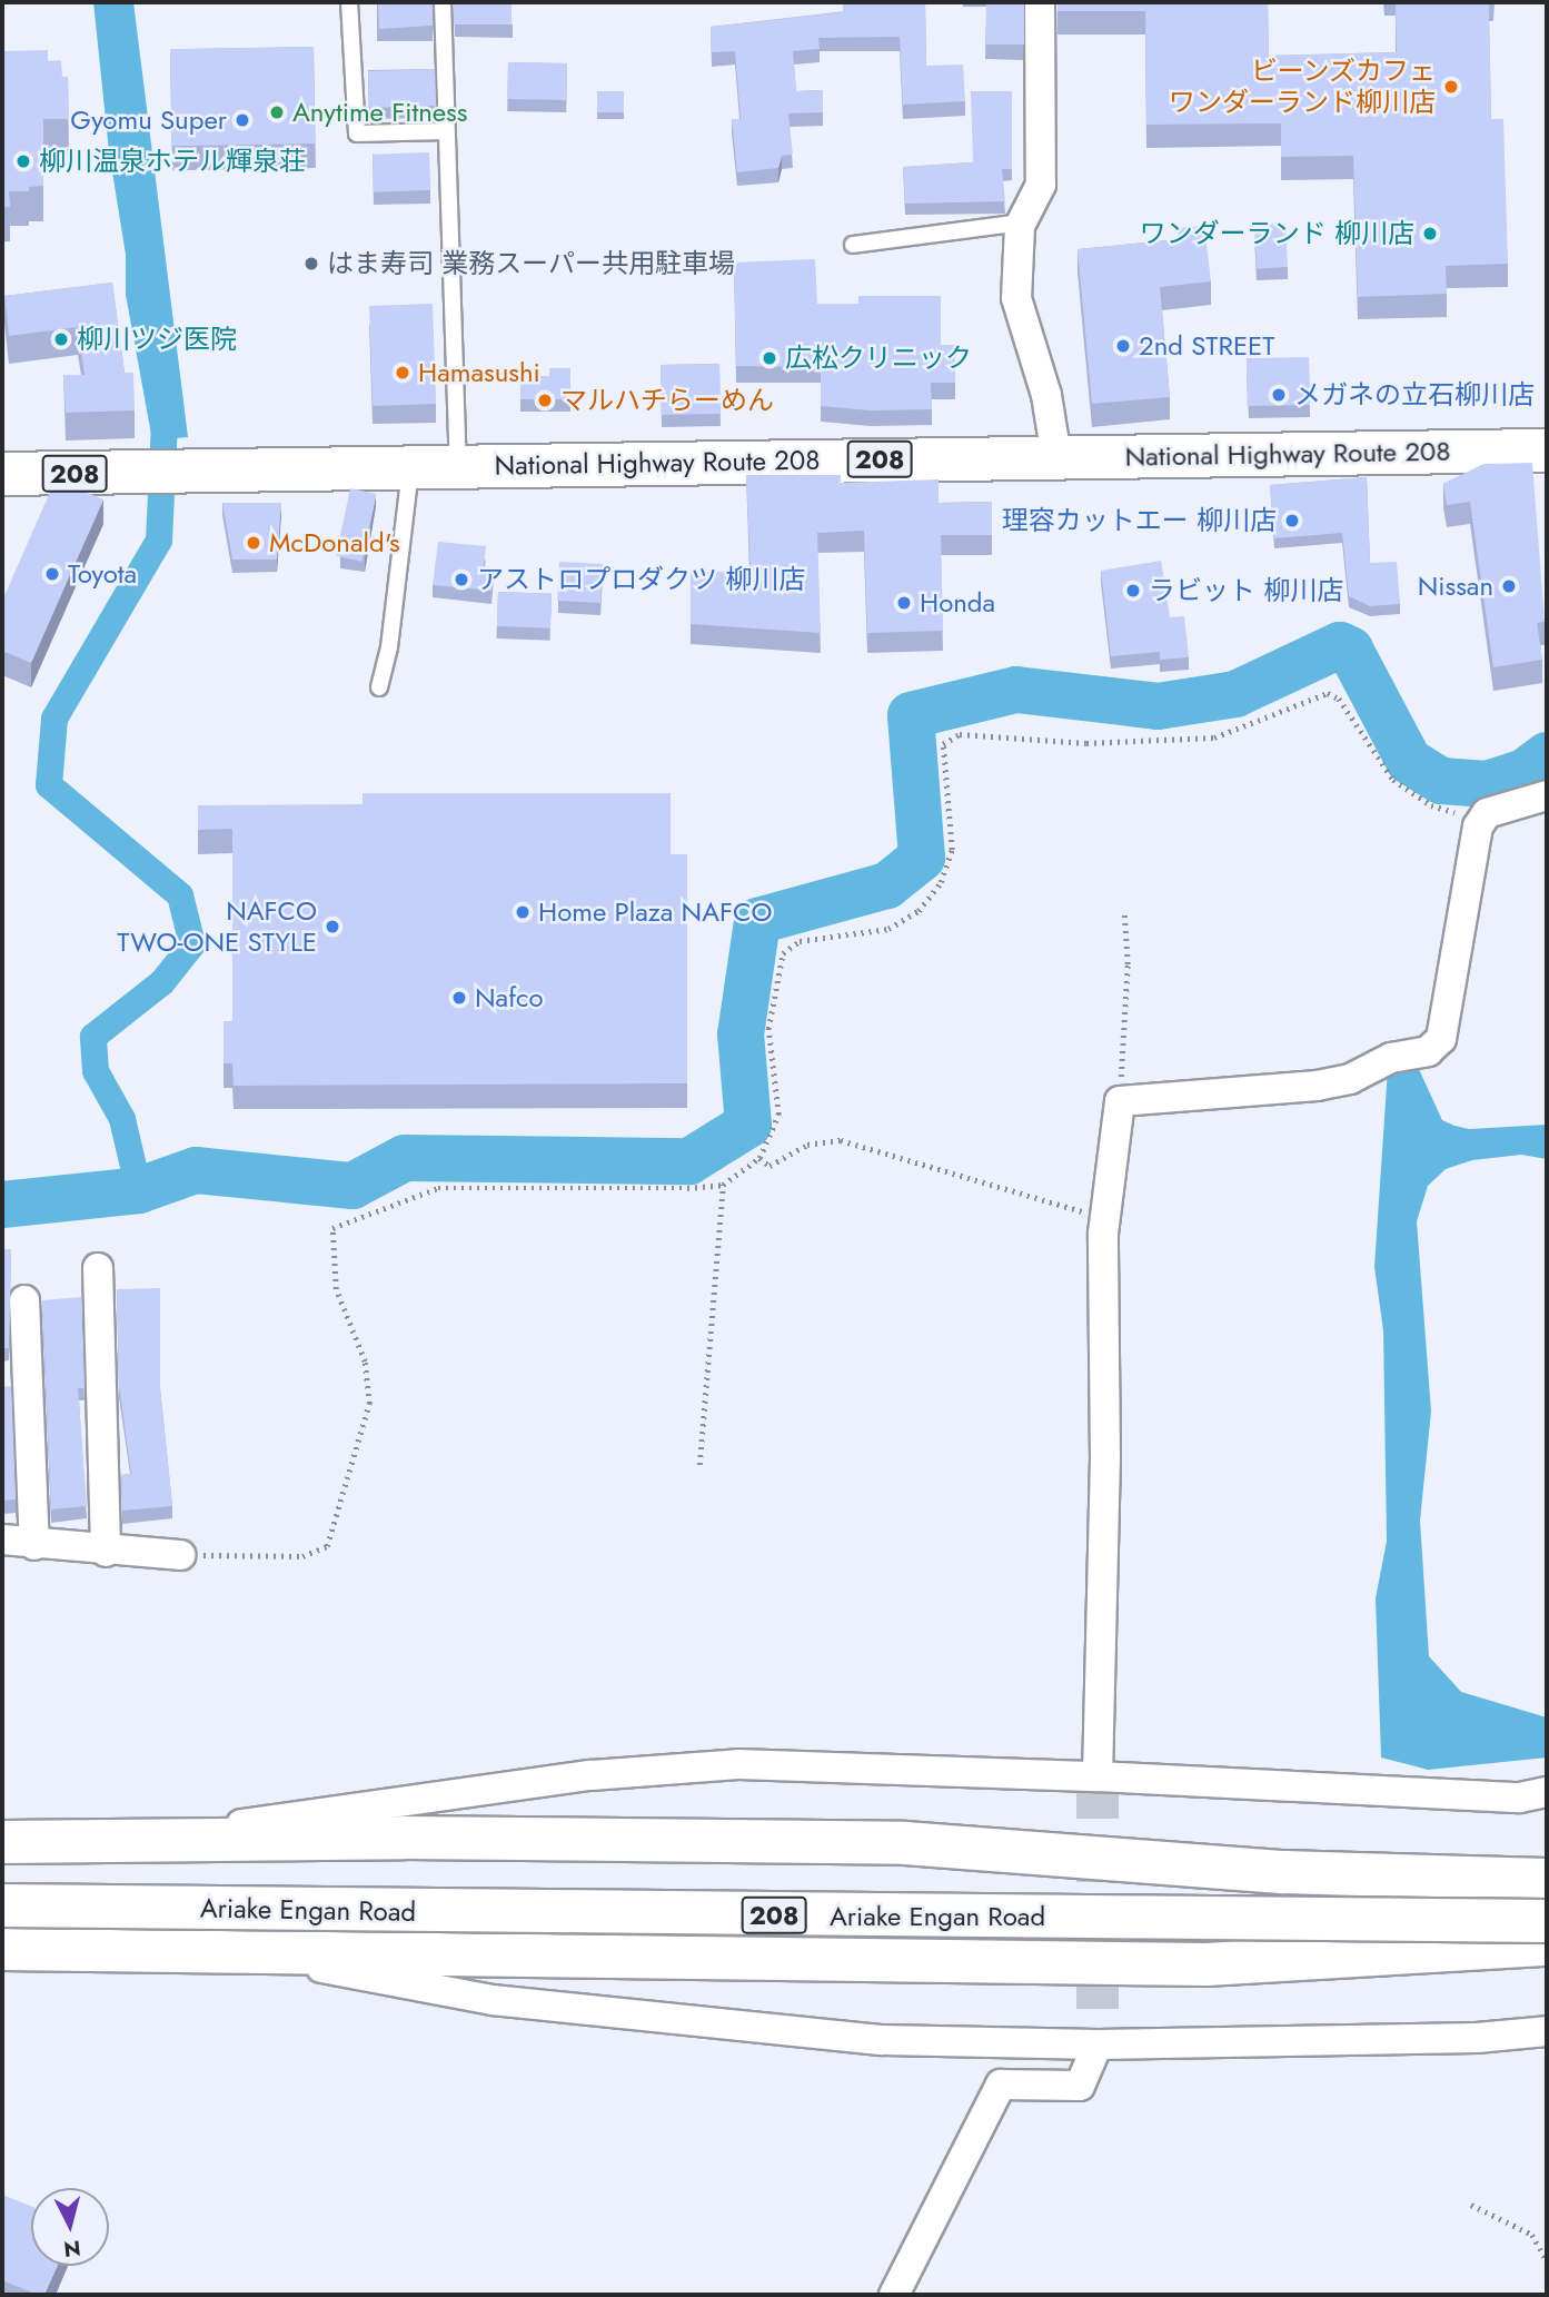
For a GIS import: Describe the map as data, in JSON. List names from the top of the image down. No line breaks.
{"streets":{"highway":["National Highway Route 208","208","Ariake Engan Road"]},"places":["ビーンズカフェ ワンダーランド柳川店","Anytime Fitness","Gyomu Super","柳川温泉ホテル輝泉荘","ワンダーランド 柳川店","はま寿司 業務スーパー共用駐車場","柳川ツジ医院","2nd STREET","広松クリニック","Hamasushi","メガネの立石柳川店","マルハチらーめん","理容カットエー 柳川店","McDonald's","Toyota","アストロプロダクツ 柳川店","Nissan","ラビット 柳川店","Honda","Home Plaza NAFCO","NAFCO TWO-ONE STYLE","Nafco"],"north":"bottom"}
